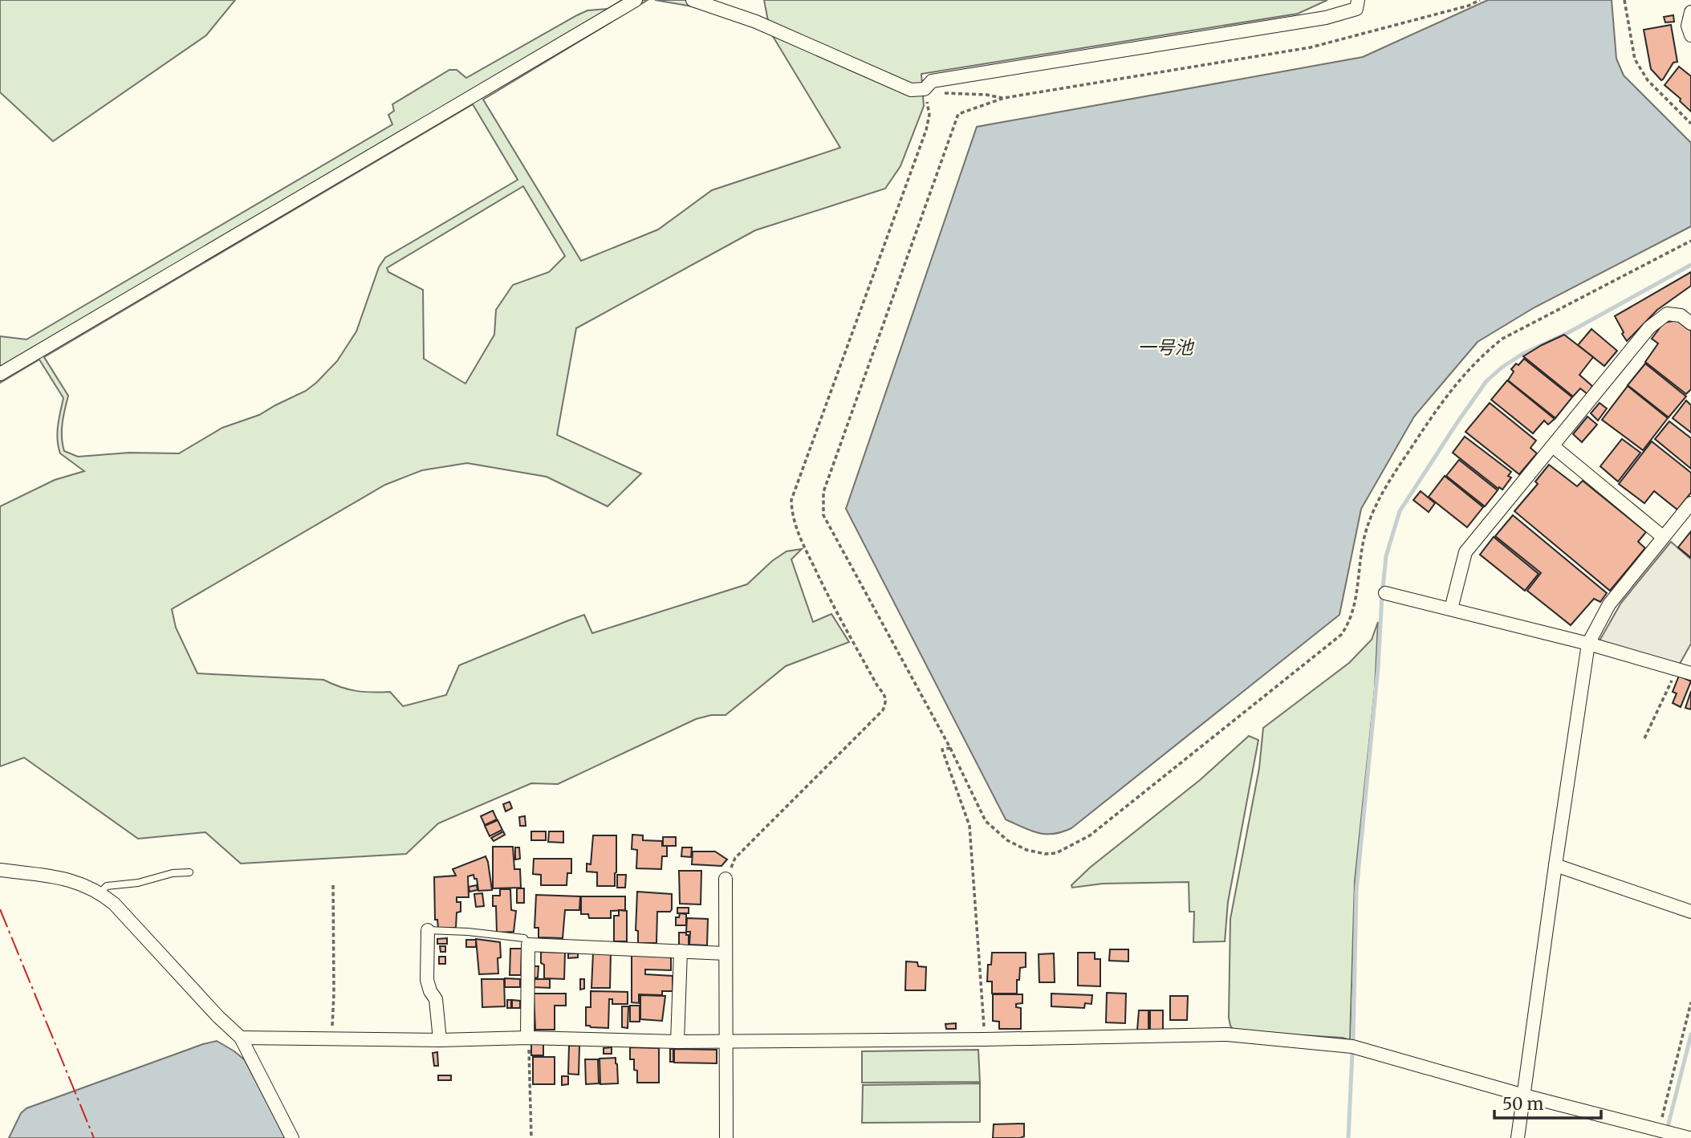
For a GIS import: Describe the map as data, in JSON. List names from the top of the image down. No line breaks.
{"water":["一号池"],"scale_bar":"50 m"}
